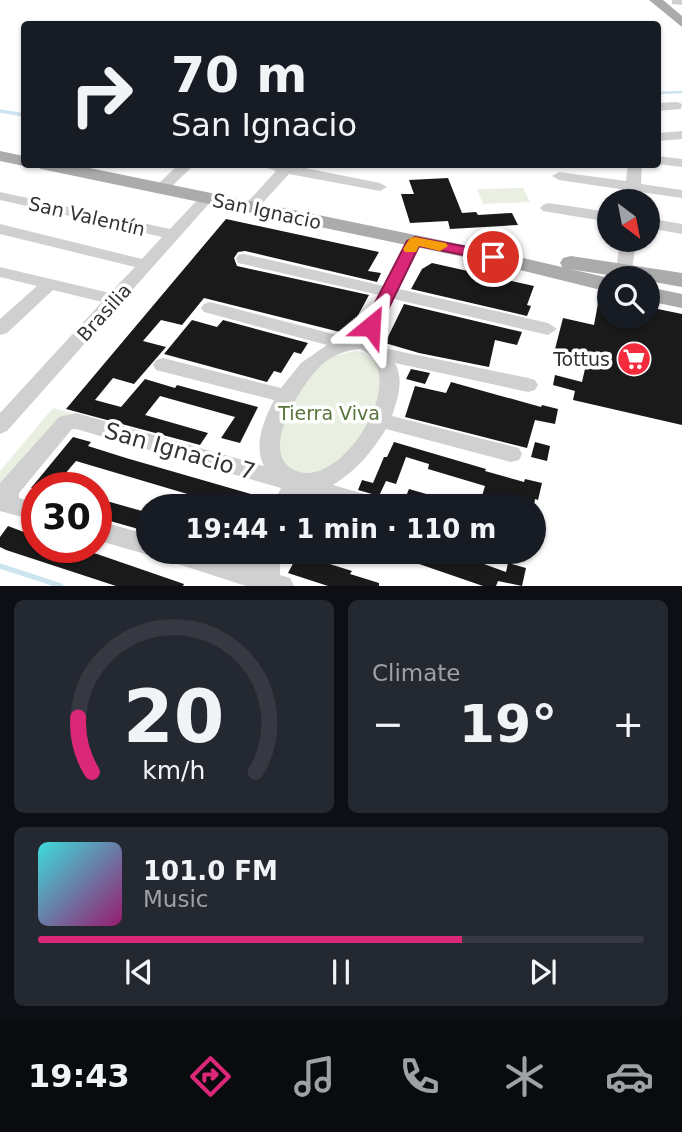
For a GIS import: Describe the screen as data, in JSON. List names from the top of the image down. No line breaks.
{"streets":{"main road":["San Ignacio"],"street":["San Valentín","Brasilia","San Ignacio 7"]},"crossings":[["San Ignacio","Brasilia"],["San Valentín","Brasilia"]],"parks":["Tierra Viva"],"places":{"supermarket":["Tottus"]},"north":"bottom right","page":{"turn":["70 m","San Ignacio"],"limit":"30","trip":"19:44 · 1 min · 110 m","tile":"Climate","heat":["−","19°","+"],"song":["101.0 FM","Music"],"tabs":"19:43","gauge":["20","km/h"]}}
